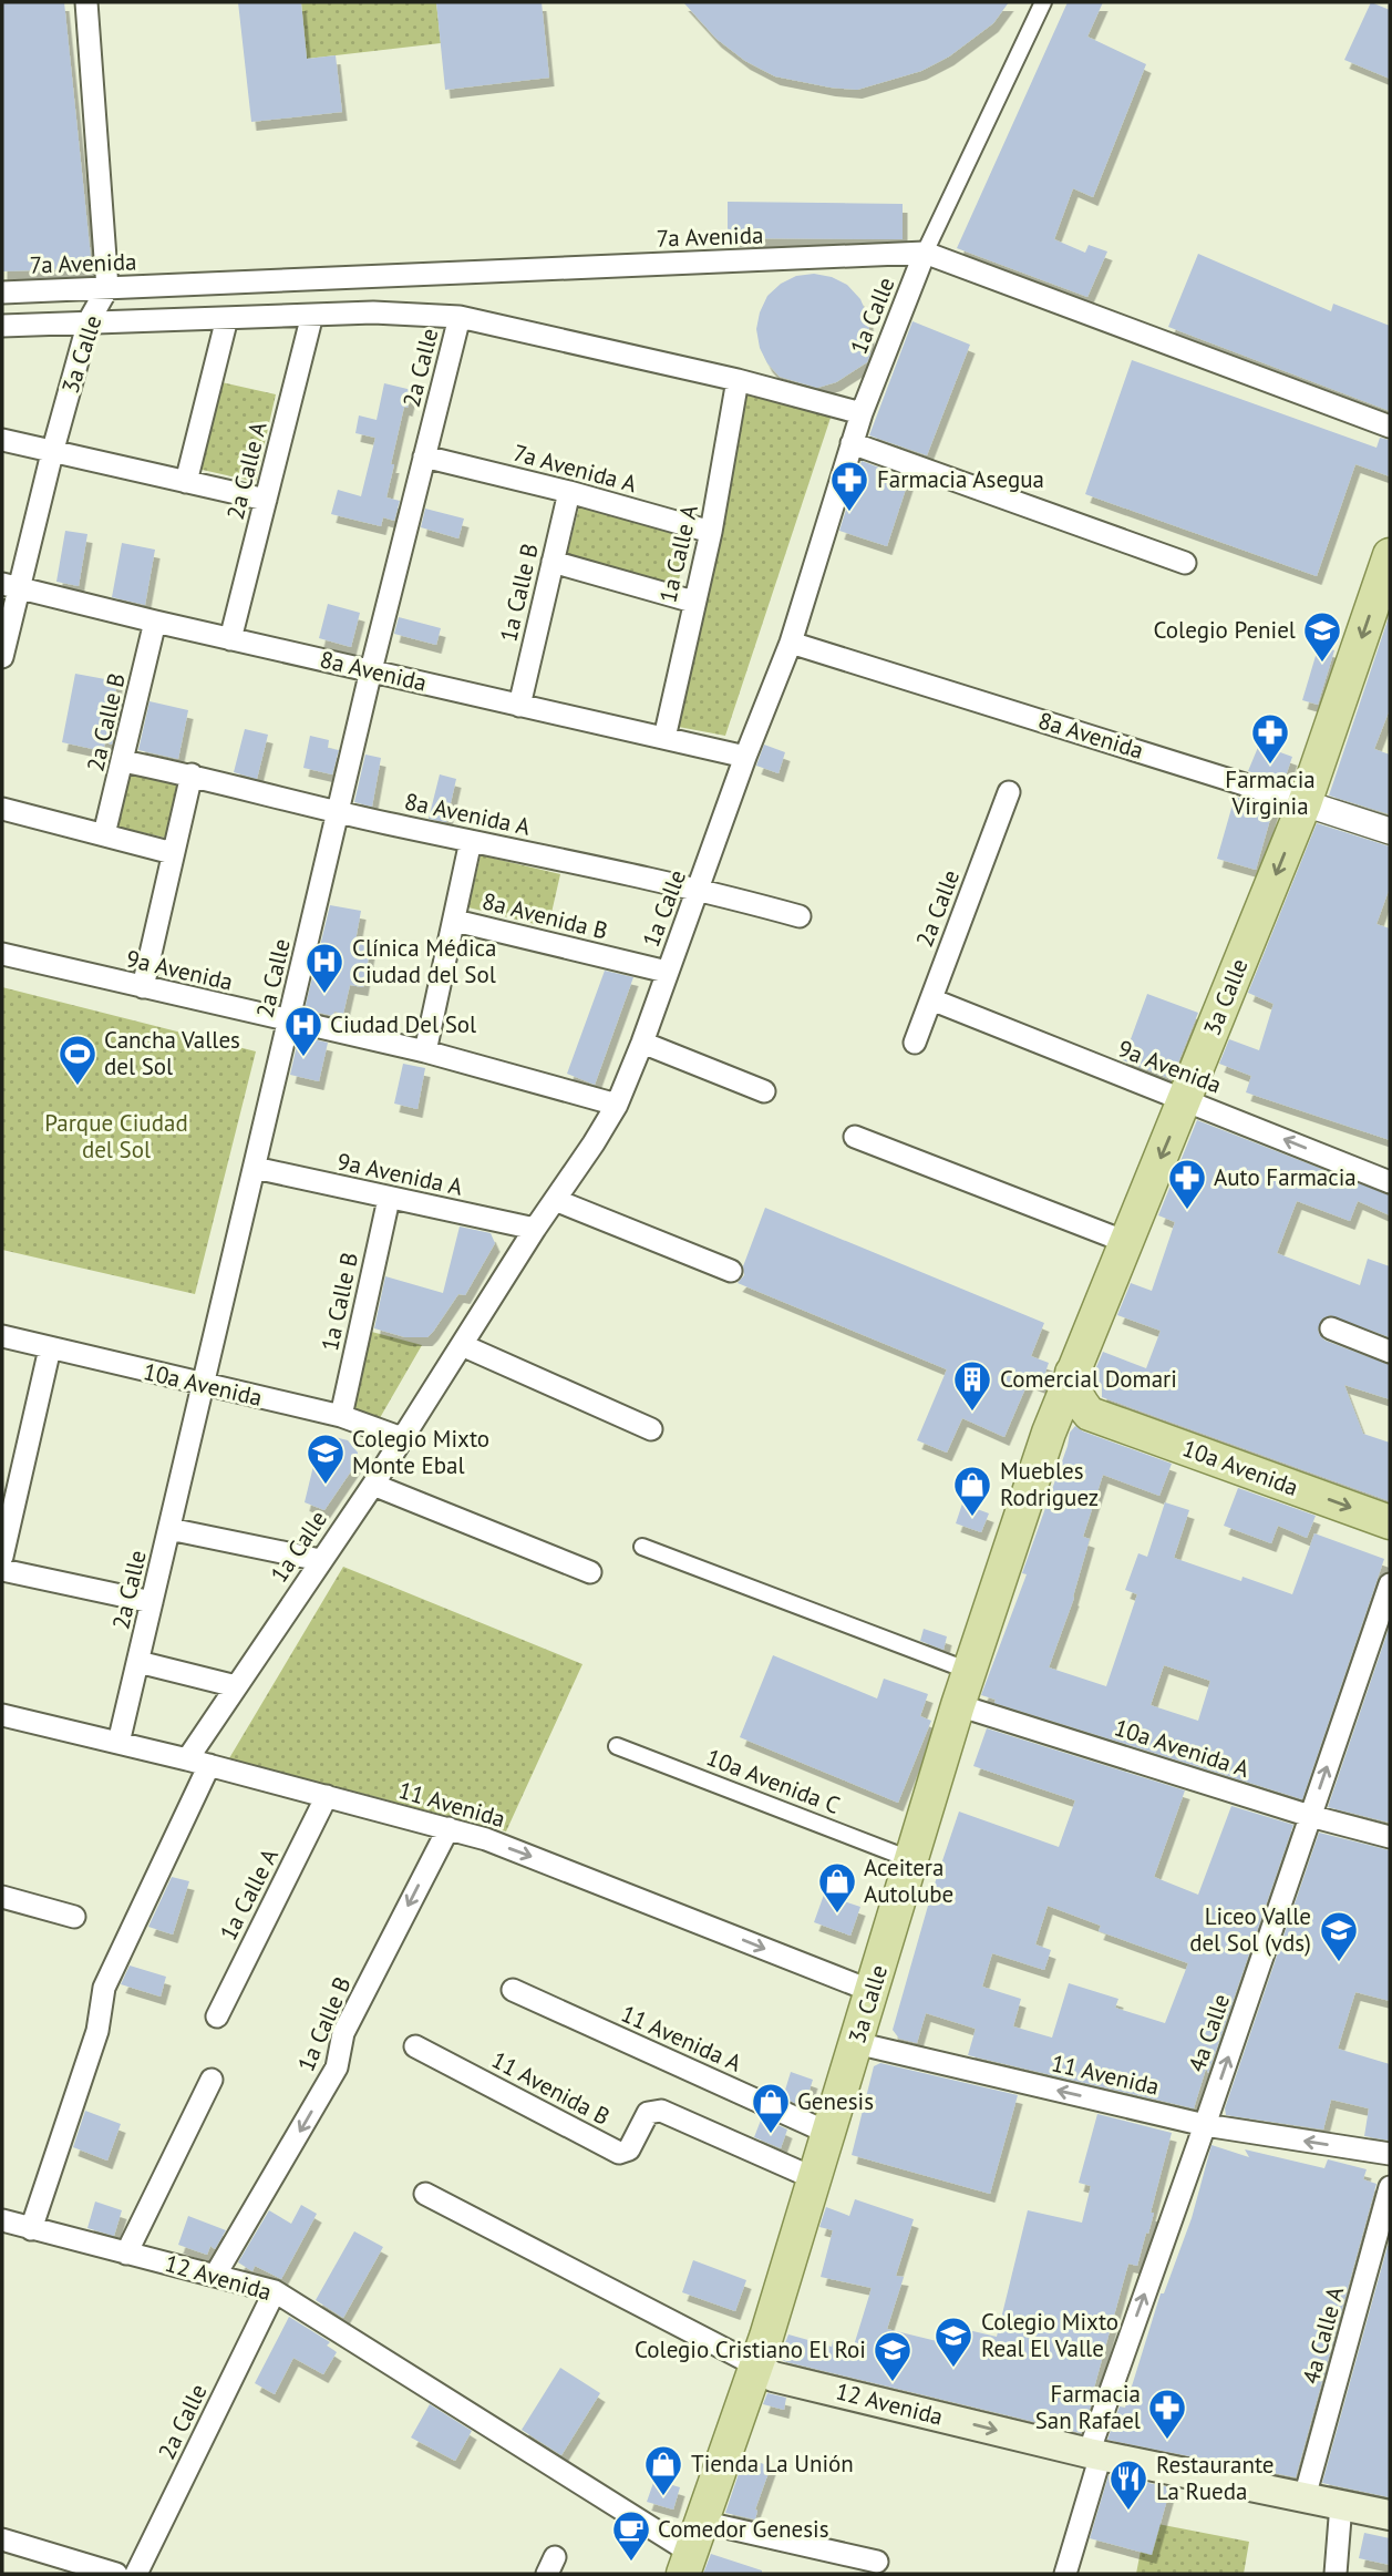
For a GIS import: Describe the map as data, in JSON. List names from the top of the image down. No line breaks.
{"streets":{"main road":["3a Calle","10a Avenida","12 Avenida"],"street":["7a Avenida","1a Calle","2a Calle","7a Avenida A","2a Calle A","1a Calle A","1a Calle B","8a Avenida","2a Calle B","8a Avenida A","8a Avenida B","9a Avenida","9a Avenida A","10a Avenida A","10a Avenida C","11 Avenida","4a Calle","11 Avenida A","11 Avenida B","4a Calle A"]},"crossings":[["7a Avenida","1a Calle"],["7a Avenida","3a Calle"],["1a Calle","8a Avenida"],["1a Calle","8a Avenida A"],["1a Calle","8a Avenida B"],["1a Calle","9a Avenida"],["1a Calle","9a Avenida A"],["1a Calle","10a Avenida"],["1a Calle","11 Avenida"],["3a Calle","8a Avenida"],["3a Calle","9a Avenida"],["3a Calle","10a Avenida A"],["3a Calle","10a Avenida C"],["3a Calle","11 Avenida"],["3a Calle","11 Avenida A"],["3a Calle","11 Avenida B"],["3a Calle","12 Avenida"],["2a Calle","7a Avenida A"],["2a Calle","8a Avenida"],["2a Calle","8a Avenida A"],["2a Calle","9a Avenida"],["2a Calle","9a Avenida A"],["2a Calle","10a Avenida"],["2a Calle","11 Avenida"],["2a Calle","12 Avenida"],["7a Avenida A","1a Calle A"],["7a Avenida A","1a Calle B"],["2a Calle A","8a Avenida"],["1a Calle A","8a Avenida"],["1a Calle A","11 Avenida"],["1a Calle B","8a Avenida"],["1a Calle B","9a Avenida A"],["1a Calle B","10a Avenida"],["1a Calle B","11 Avenida"],["1a Calle B","12 Avenida"],["8a Avenida","2a Calle B"],["2a Calle B","8a Avenida A"],["10a Avenida A","4a Calle"],["11 Avenida","4a Calle"],["4a Calle","12 Avenida"],["12 Avenida","4a Calle A"]],"one_way":["10a Avenida","4a Calle"],"parks":["Parque Ciudad del Sol"],"places":{"pharmacy":["Farmacia Asegua","Farmacia Virginia","Auto Farmacia","Farmacia San Rafael"],"school or university":["Colegio Peniel","Colegio Mixto Monte Ebal","Liceo Valle del Sol (vds)","Colegio Mixto Real El Valle","Colegio Cristiano El Roi"],"hospital":["Clínica Médica Ciudad del Sol","Ciudad Del Sol"],"sports":["Cancha Valles del Sol"],"building":["Comercial Domari"],"shop":["Muebles Rodriguez","Aceitera Autolube","Genesis","Tienda La Unión"],"restaurant":["Restaurante La Rueda"],"cafe":["Comedor Genesis"]}}
